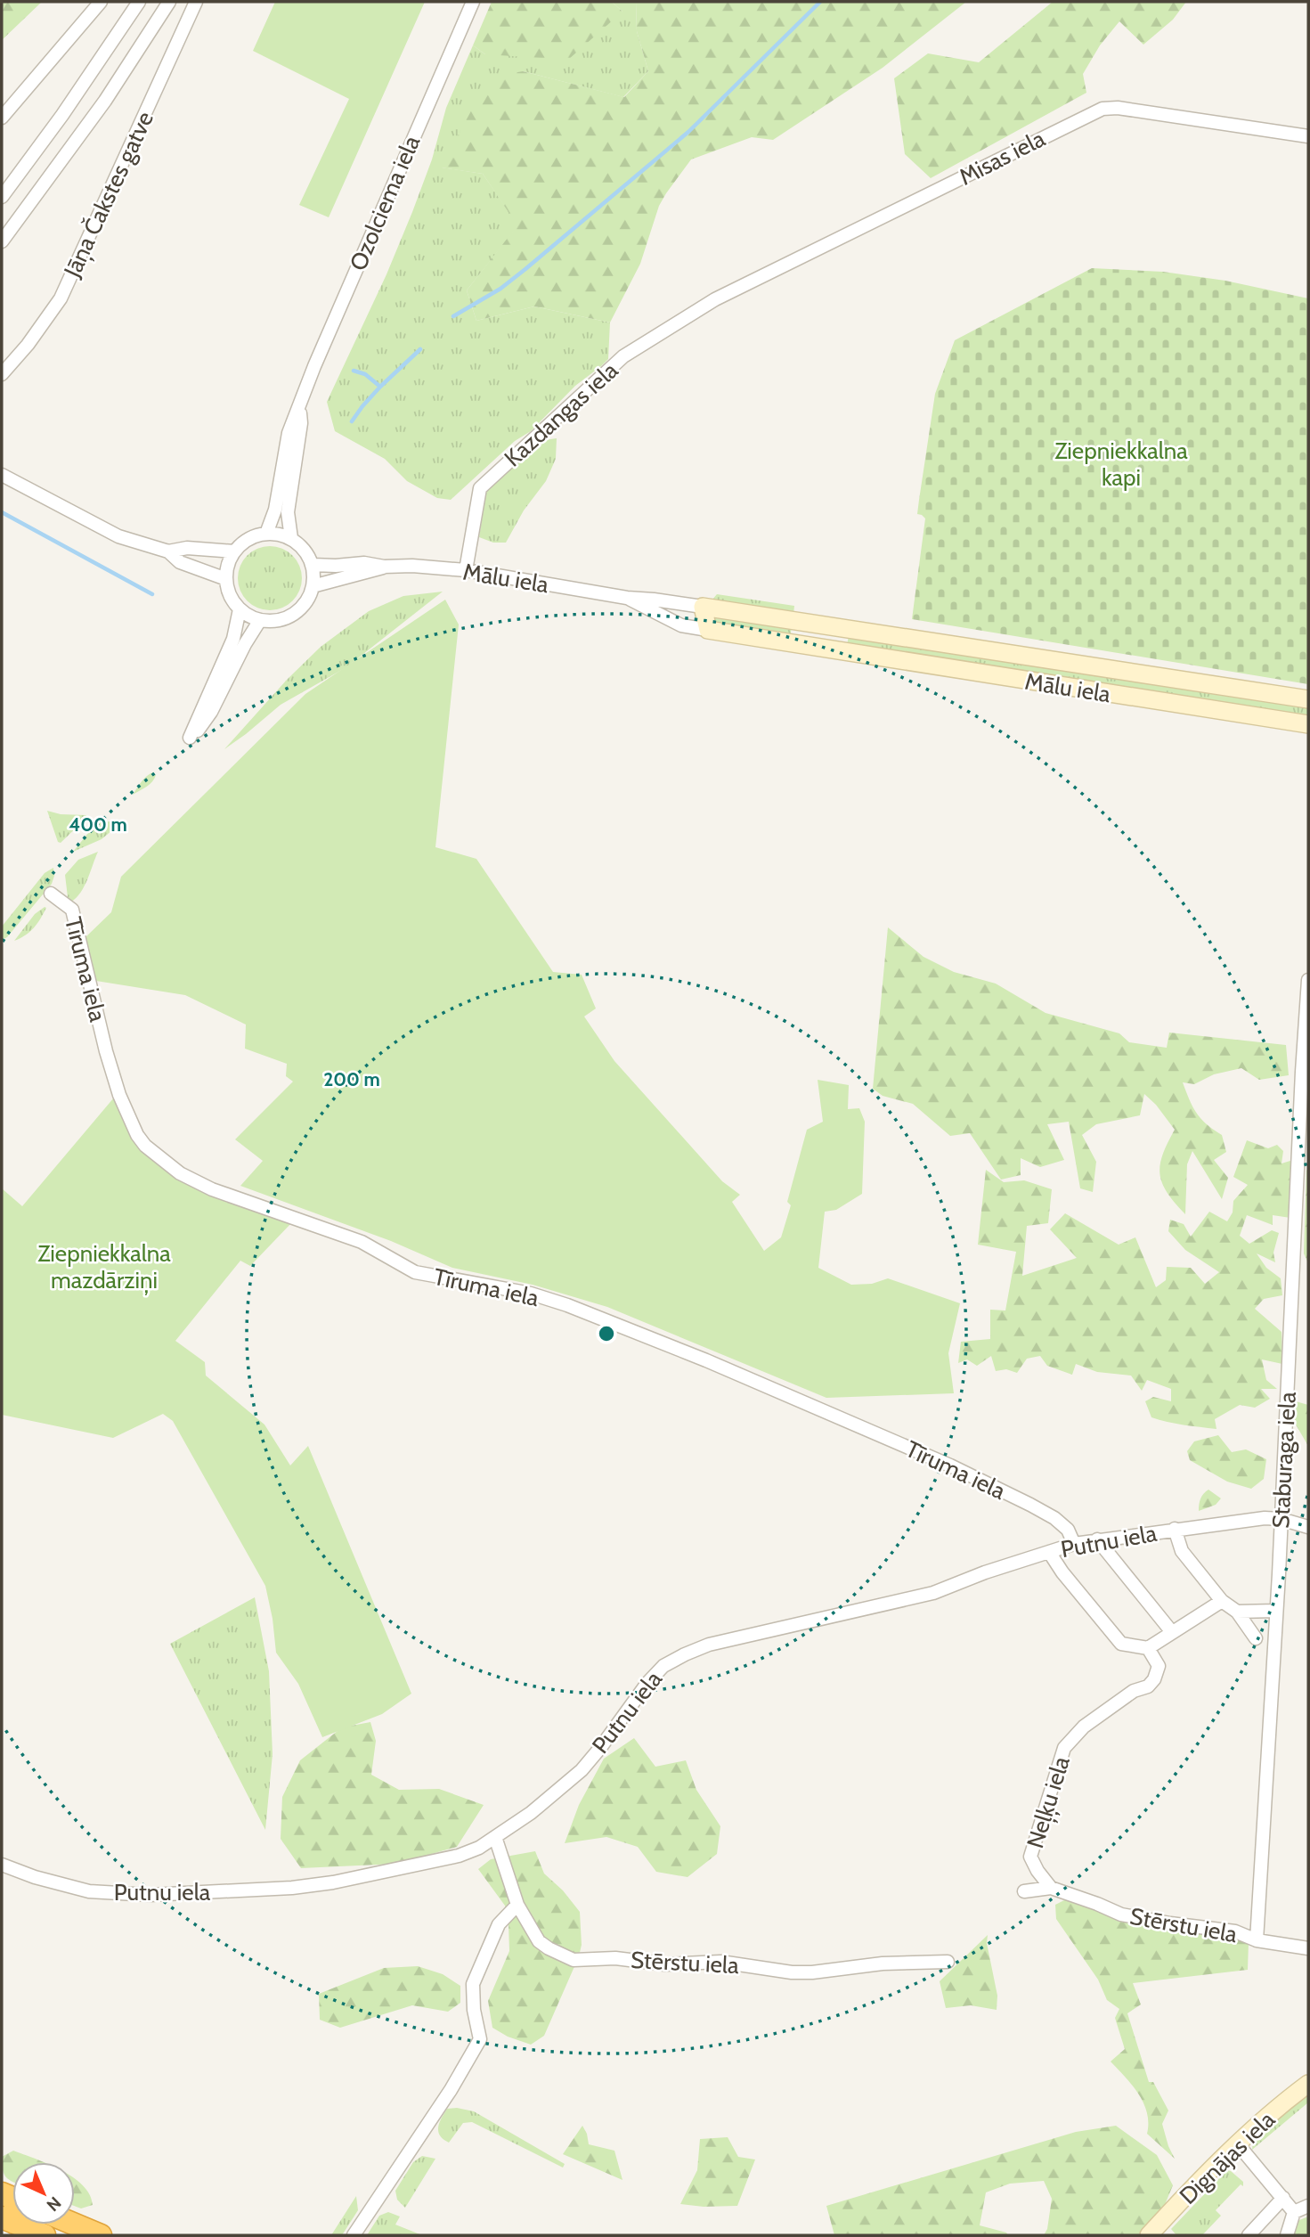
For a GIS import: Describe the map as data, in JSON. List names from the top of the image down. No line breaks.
{"streets":{"street":["Misas iela","Jāņa Čakstes gatve","Ozolciema iela","Kazdangas iela","Mālu iela","Tīruma iela","Staburaga iela","Putnu iela","Neļķu iela","Stērstu iela","Dignājas iela"]},"crossings":[["Misas iela","Kazdangas iela"],["Ozolciema iela","Mālu iela"],["Kazdangas iela","Mālu iela"],["Tīruma iela","Putnu iela"],["Staburaga iela","Putnu iela"],["Staburaga iela","Stērstu iela"],["Putnu iela","Stērstu iela"],["Neļķu iela","Stērstu iela"]],"parks":["Ziepniekkalna kapi","Ziepniekkalna mazdārziņi"],"north":"bottom right","rings":["400 m","200 m"]}
